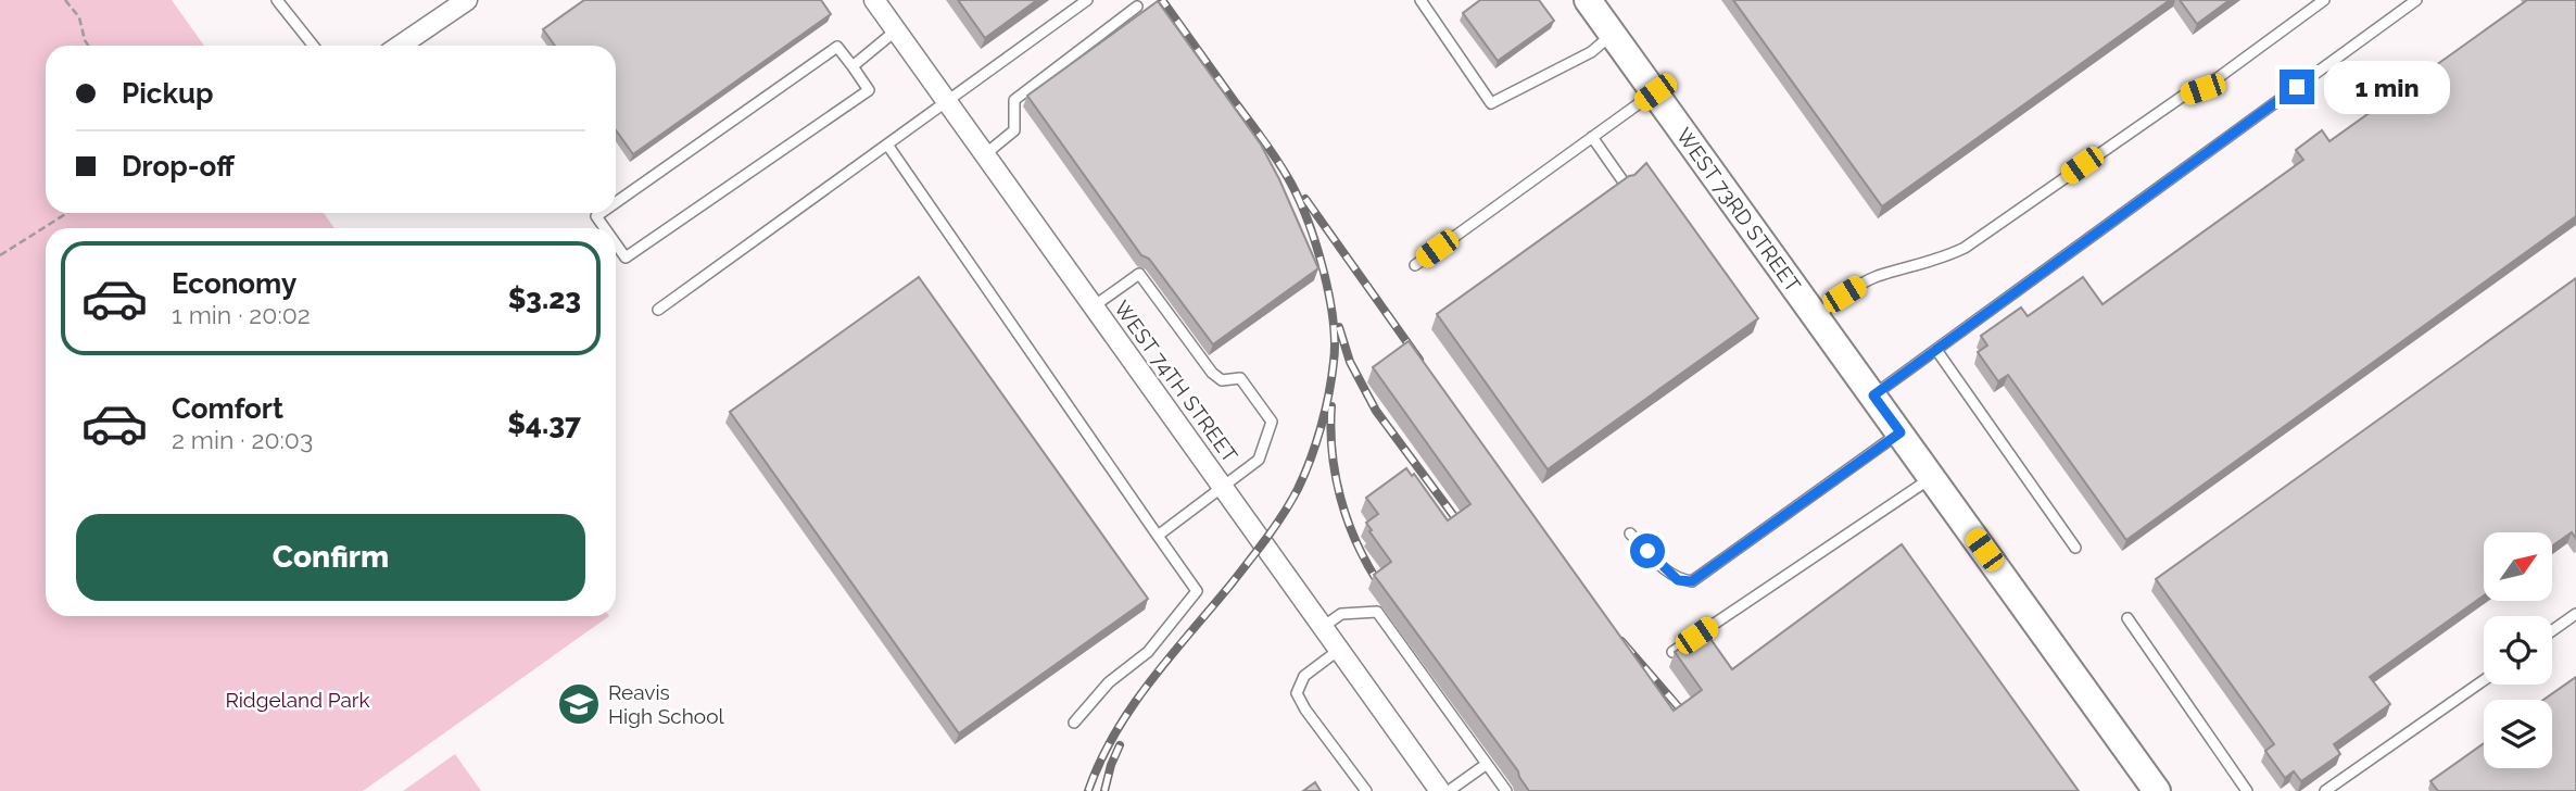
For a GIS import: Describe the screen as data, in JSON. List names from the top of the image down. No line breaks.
{"streets":{"street":["WEST 73RD STREET","WEST 74TH STREET"]},"parks":["Ridgeland Park"],"places":{"school or university":["Reavis High School"]},"north":"top right","page":{"banner":["Pickup","Drop-off"],"bubble":"1 min","list":[{"name":"Economy","note":"1 min · 20:02","value":"$3.23"},{"name":"Comfort","note":"2 min · 20:03","value":"$4.37"}],"buttons":"Confirm"}}
